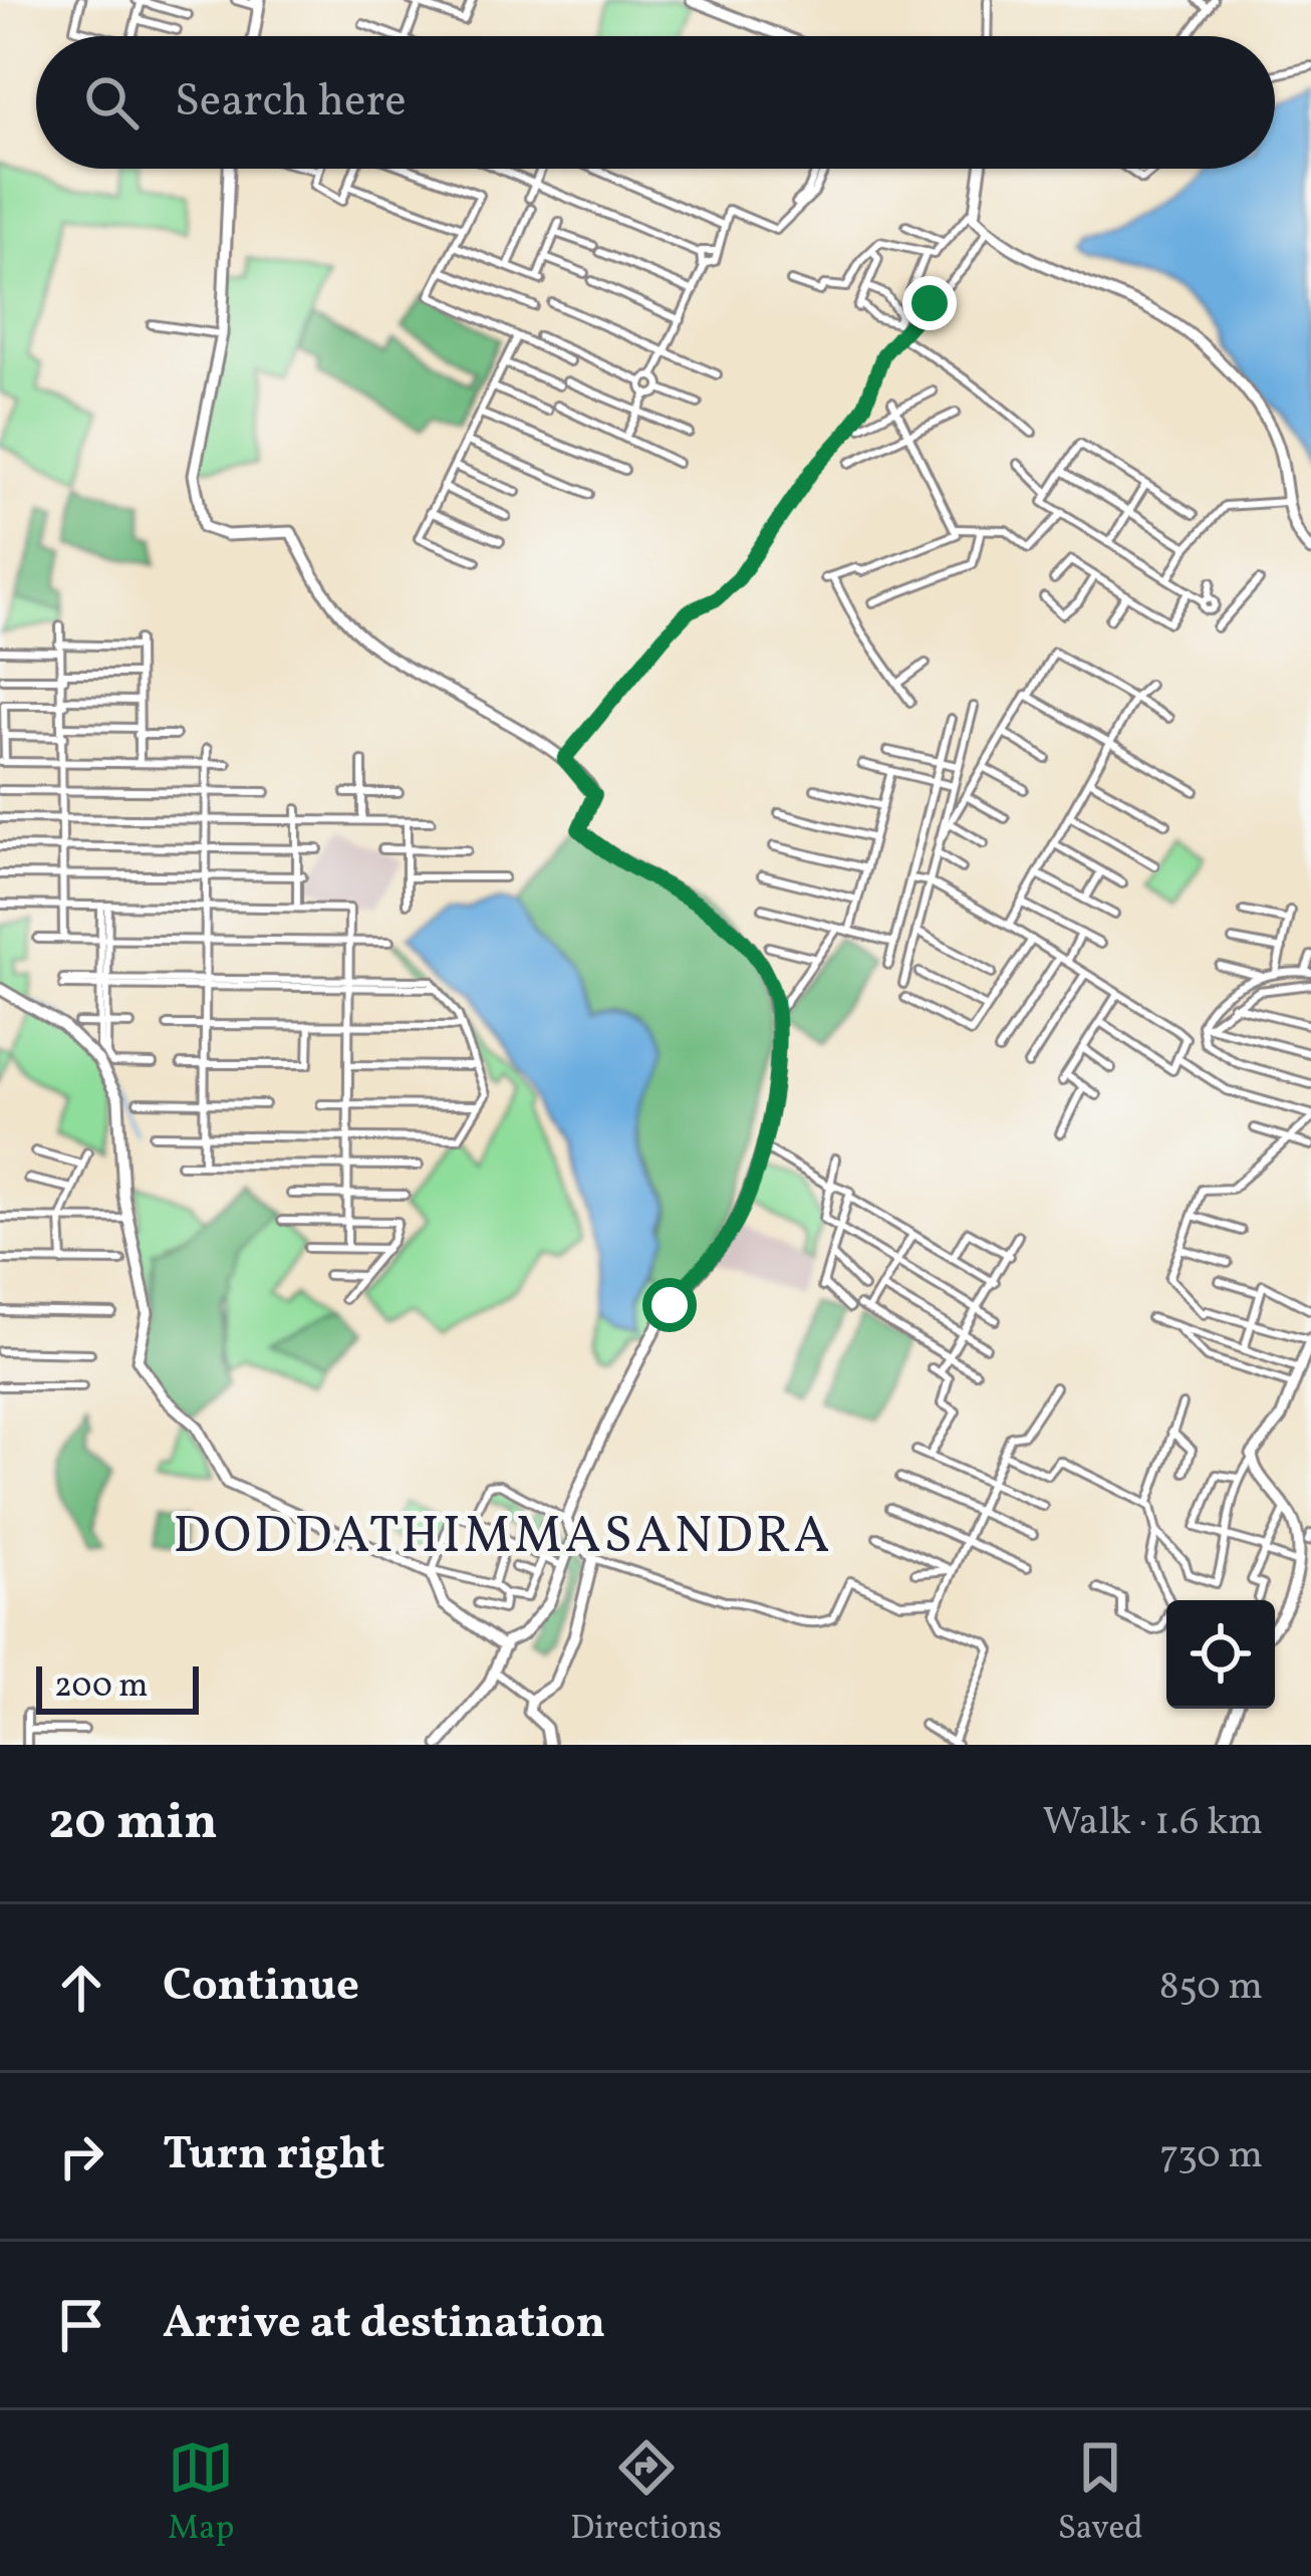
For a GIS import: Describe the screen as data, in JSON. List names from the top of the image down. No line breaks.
{"districts":["DODDATHIMMASANDRA"],"scale_bar":"200 m","page":{"search":"Search here","scale":"200 m","heading":["20 min","Walk · 1.6 km"],"list":[["Continue","850 m"],["Turn right","730 m"],"Arrive at destination"],"nav":["Map","Directions","Saved"]}}
